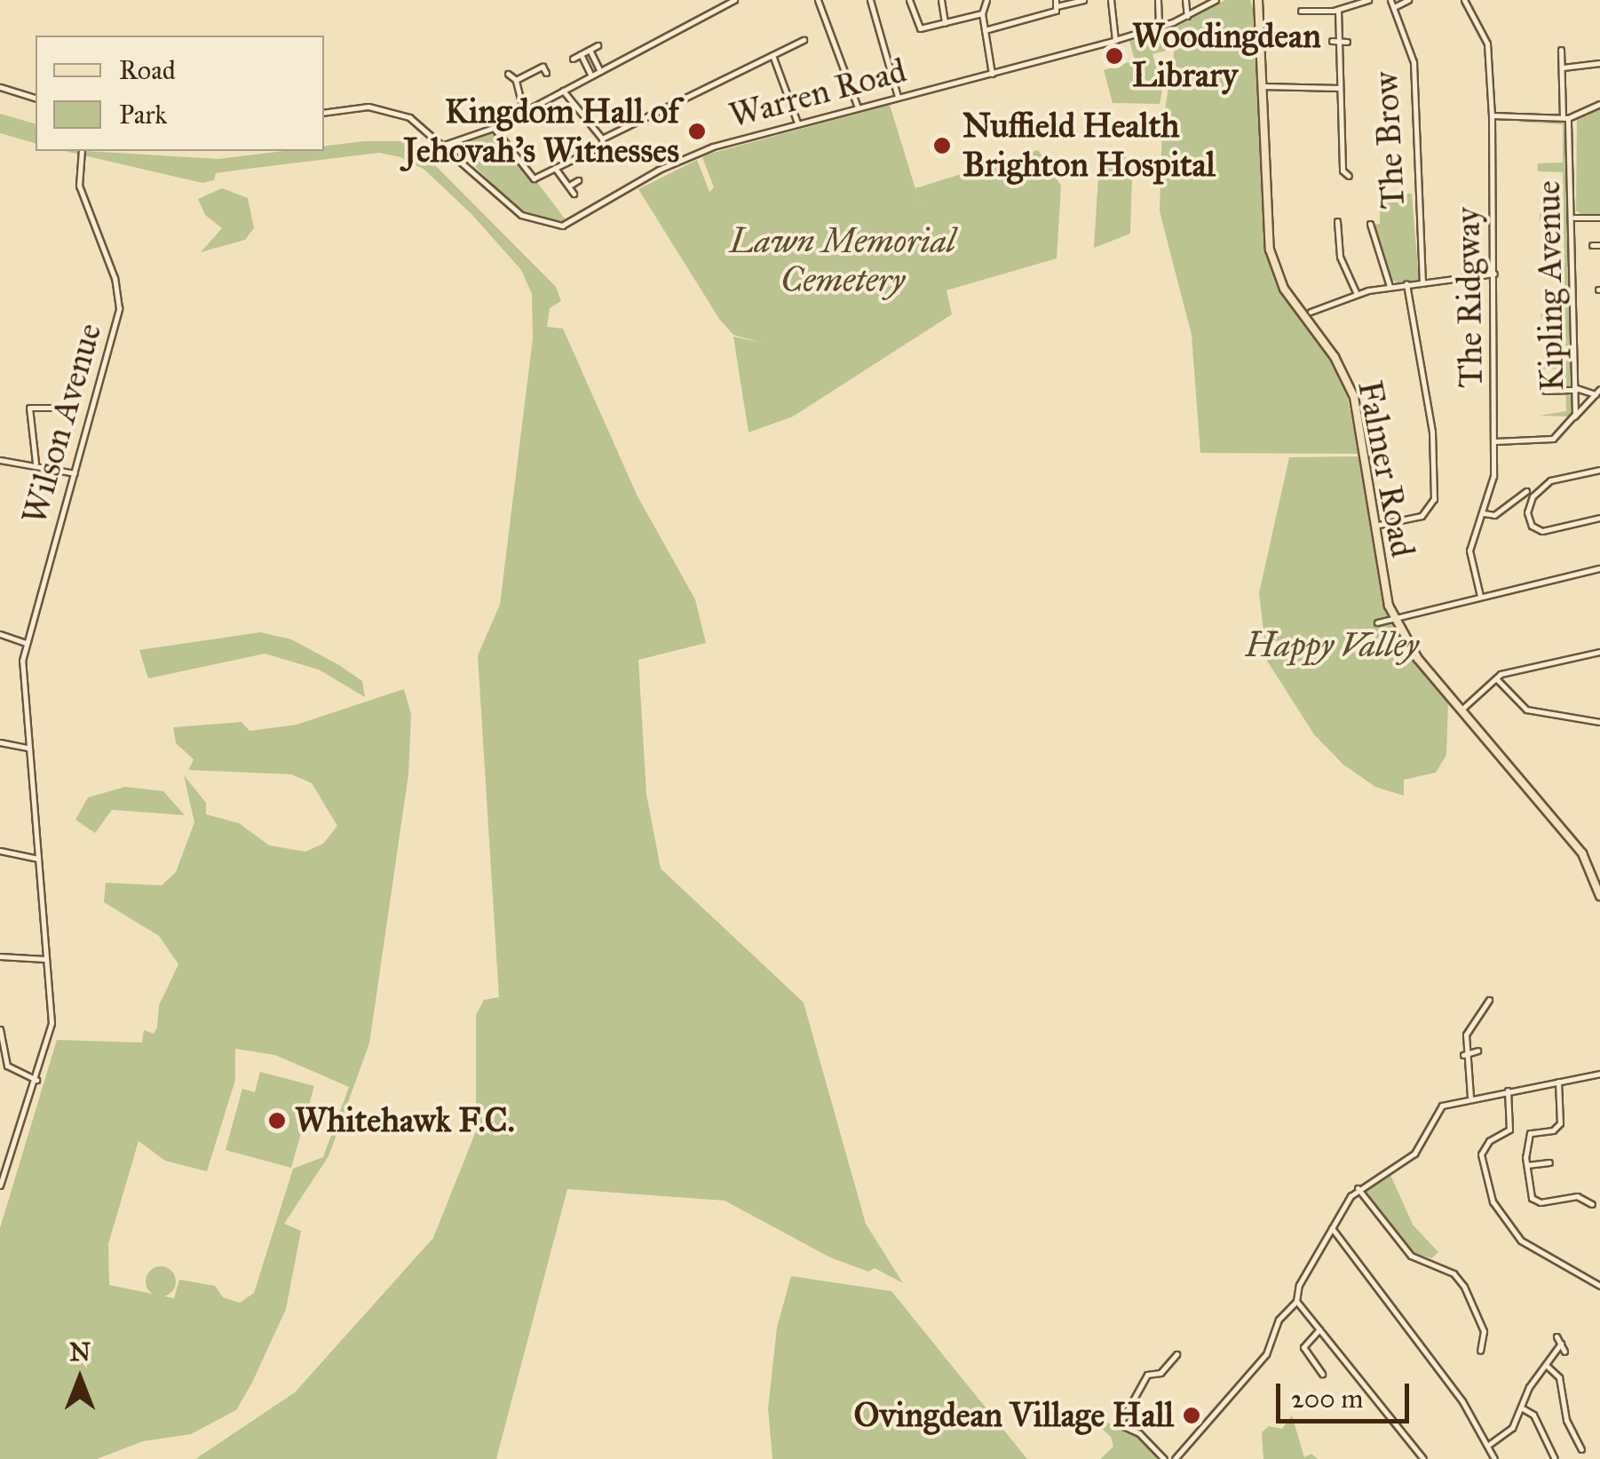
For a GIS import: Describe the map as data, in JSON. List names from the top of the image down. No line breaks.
{"streets":{"main road":["Falmer Road"],"street":["Warren Road","The Brow","Kipling Avenue","The Ridgway","Wilson Avenue"]},"crossings":[["Kipling Avenue","The Ridgway"]],"parks":["Lawn Memorial Cemetery","Happy Valley"],"places":["Woodingdean Library","Kingdom Hall of Jehovah's Witnesses","Nuffield Health Brighton Hospital","Whitehawk F.C.","Ovingdean Village Hall"],"legend":["Road","Park"],"scale_bar":"200 m","north":"top"}
